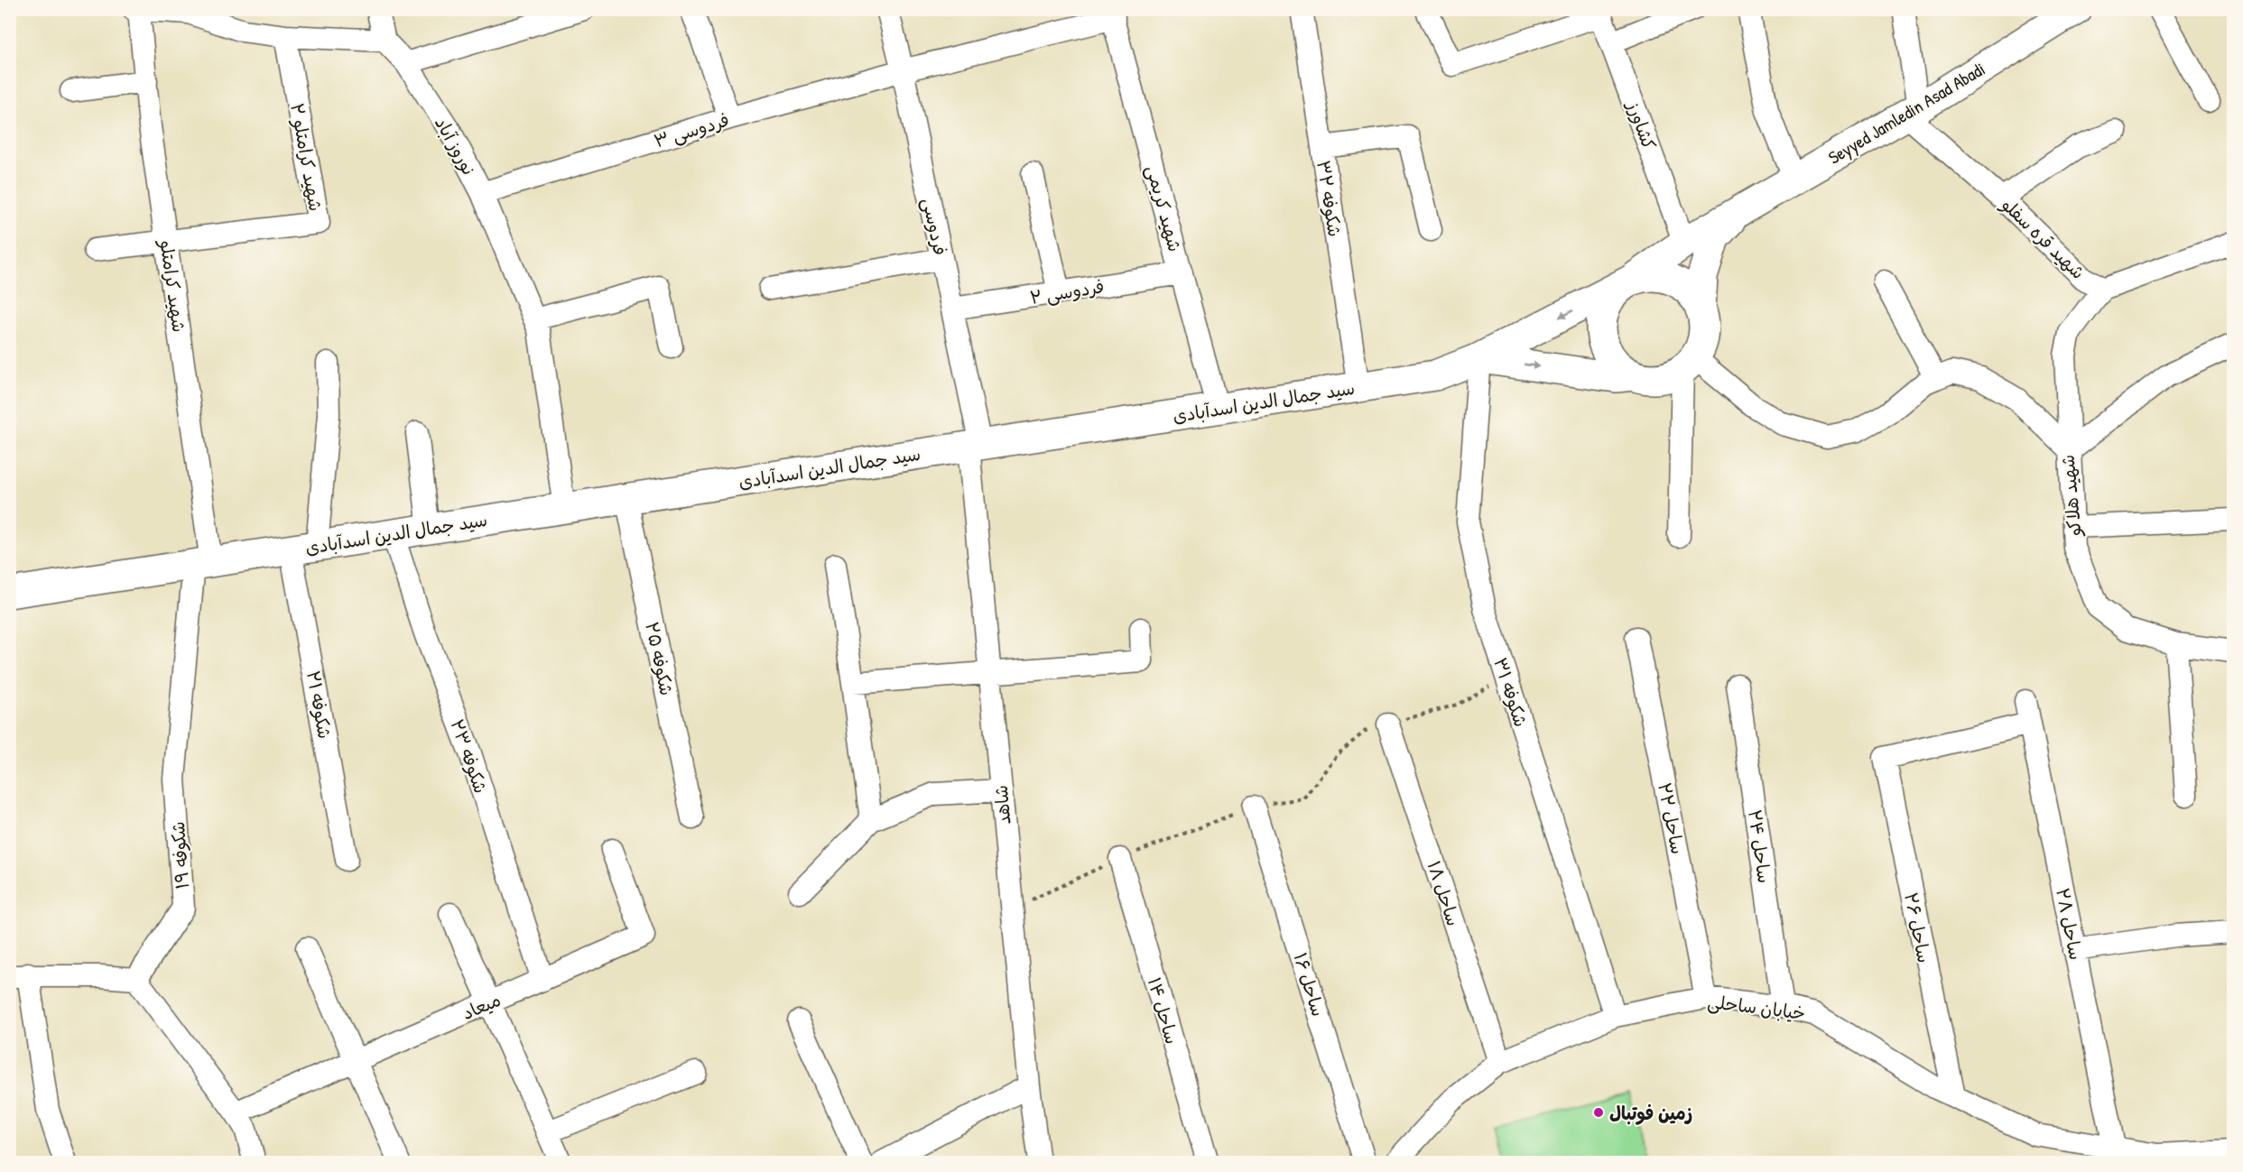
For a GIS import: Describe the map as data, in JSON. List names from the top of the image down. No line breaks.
{"streets":{"main road":["Seyyed Jamledin Asad Abadi","سید جمال الدین اسدآبادی"],"street":["کشاورز","فردوسی ۳","نوروز آباد","شهید کرامتلو ۲","شکوفه ۳۲","شهید کریمی","فردوسی","شهید قره سفلو","شهید کرامتلو","فردوسی ۲","شهید هلاکو","شکوفه ۲۵","شکوفه ۳۱","شکوفه ۲۱","شکوفه ۲۳","شاهد","ساحل ۲۲","ساحل ۲۴","شکوفه ۱۹","ساحل ۱۸","ساحل ۲۸","ساحل ۲۶","ساحل ۱۶","میعاد","خیابان ساحلی","ساحل ۱۴"]},"crossings":[["Seyyed Jamledin Asad Abadi","کشاورز"],["Seyyed Jamledin Asad Abadi","شهید قره سفلو"],["Seyyed Jamledin Asad Abadi","سید جمال الدین اسدآبادی"],["Seyyed Jamledin Asad Abadi","شهید هلاکو"],["فردوسی ۳","نوروز آباد"],["فردوسی ۳","شهید کریمی"],["فردوسی ۳","فردوسی"],["نوروز آباد","سید جمال الدین اسدآبادی"],["شهید کرامتلو ۲","شهید کرامتلو"],["شکوفه ۳۲","سید جمال الدین اسدآبادی"],["شهید کریمی","فردوسی ۲"],["شهید کریمی","سید جمال الدین اسدآبادی"],["فردوسی","فردوسی ۲"],["فردوسی","سید جمال الدین اسدآبادی"],["فردوسی","شاهد"],["شهید کرامتلو","سید جمال الدین اسدآبادی"],["شهید کرامتلو","شکوفه ۱۹"],["سید جمال الدین اسدآبادی","شهید هلاکو"],["سید جمال الدین اسدآبادی","شکوفه ۲۵"],["سید جمال الدین اسدآبادی","شکوفه ۳۱"],["سید جمال الدین اسدآبادی","شکوفه ۲۱"],["سید جمال الدین اسدآبادی","شکوفه ۲۳"],["سید جمال الدین اسدآبادی","شاهد"],["سید جمال الدین اسدآبادی","شکوفه ۱۹"],["شکوفه ۳۱","خیابان ساحلی"],["شکوفه ۲۳","میعاد"],["ساحل ۲۲","خیابان ساحلی"],["ساحل ۲۴","خیابان ساحلی"],["ساحل ۱۸","خیابان ساحلی"],["ساحل ۲۸","ساحل ۲۶"],["ساحل ۲۸","خیابان ساحلی"],["ساحل ۲۶","خیابان ساحلی"]],"places":["زمین فوتبال"]}
